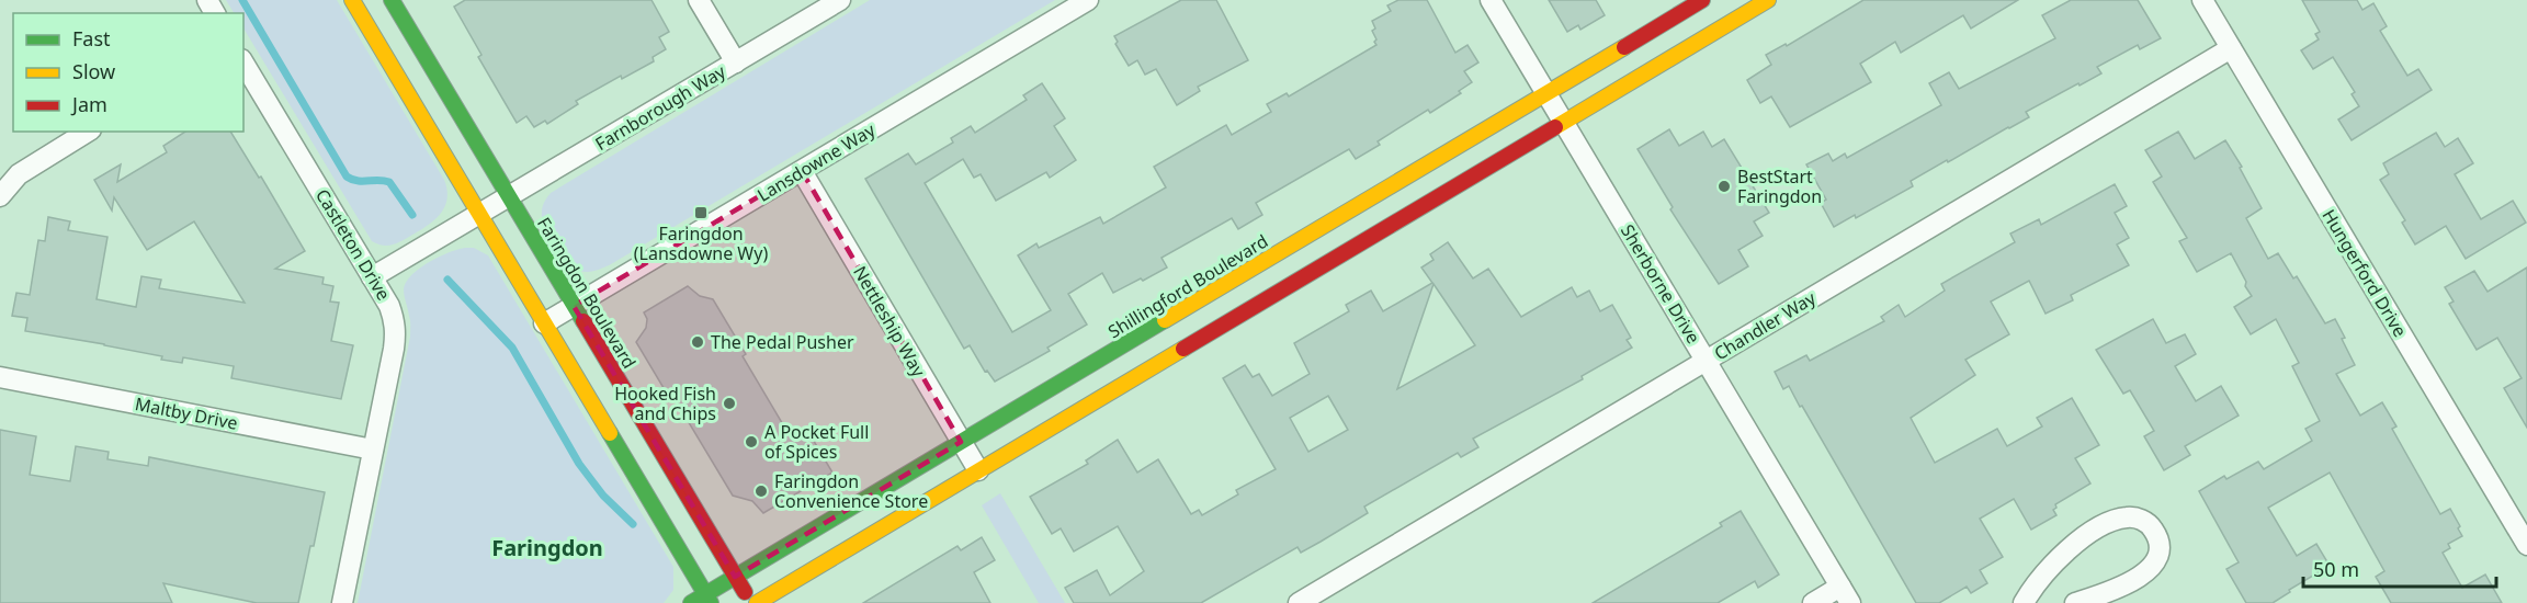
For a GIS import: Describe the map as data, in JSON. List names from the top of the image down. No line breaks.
{"streets":{"street":["Farnborough Way","Lansdowne Way","Castleton Drive","Hungerford Drive","Sherborne Drive","Shillingford Boulevard","Faringdon Boulevard","Nettleship Way","Chandler Way","Maltby Drive"]},"crossings":[["Farnborough Way","Castleton Drive"],["Farnborough Way","Faringdon Boulevard"],["Lansdowne Way","Faringdon Boulevard"],["Lansdowne Way","Nettleship Way"],["Castleton Drive","Maltby Drive"],["Hungerford Drive","Chandler Way"],["Sherborne Drive","Shillingford Boulevard"],["Sherborne Drive","Chandler Way"],["Shillingford Boulevard","Faringdon Boulevard"],["Shillingford Boulevard","Nettleship Way"]],"districts":["Faringdon"],"places":{"other":["BestStart Faringdon","The Pedal Pusher","Hooked Fish and Chips","A Pocket Full of Spices","Faringdon Convenience Store"],"transit":["Faringdon (Lansdowne Wy)"]},"legend":["Fast","Slow","Jam"],"scale_bar":"50 m"}
